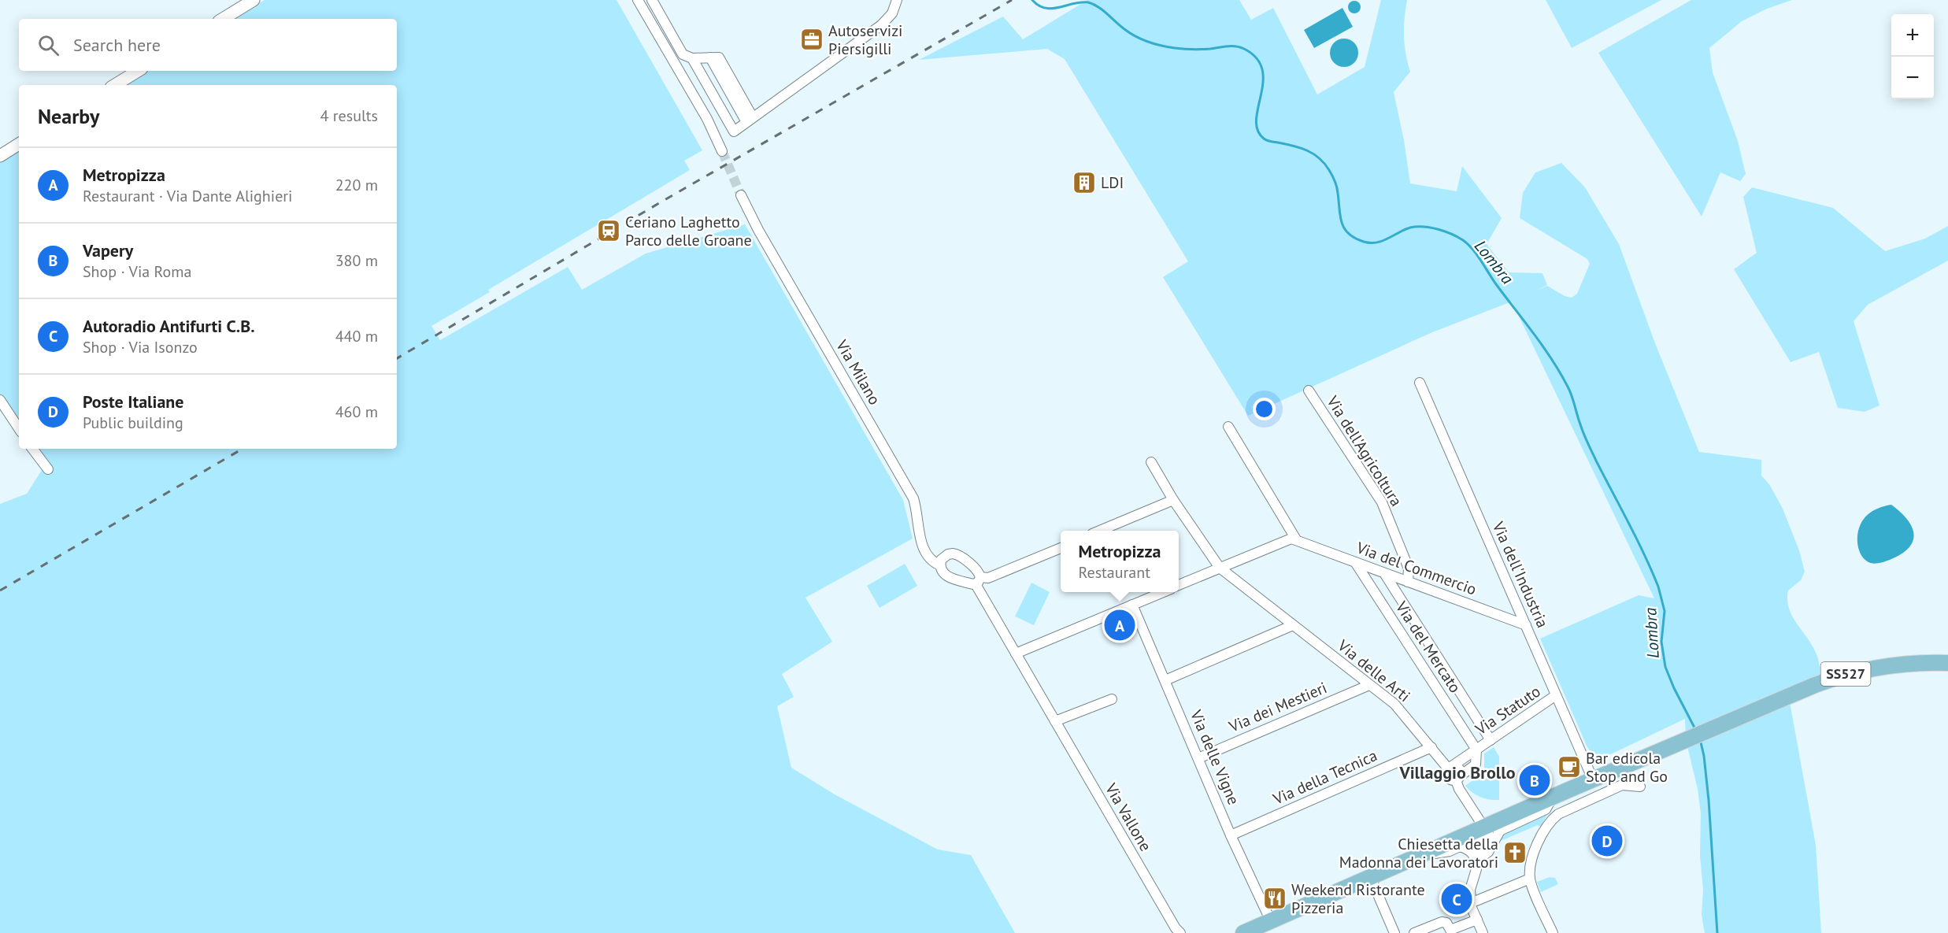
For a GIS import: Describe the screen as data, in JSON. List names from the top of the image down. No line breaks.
{"streets":{"main road":["SS527"],"street":["Via Milano","Via dell'Agricoltura","Via del Commercio","Via dell'Industria","Via del Mercato","Via delle Arti","Via dei Mestieri","Via Statuto","Via delle Vigne","Via della Tecnica","Via Vallone"]},"crossings":[["Via dell'Agricoltura","Via del Commercio"],["Via del Commercio","Via dell'Industria"],["Via del Commercio","Via del Mercato"],["Via dell'Industria","SS527"],["Via dell'Industria","Via Statuto"],["Via del Mercato","Via Statuto"],["Via delle Arti","Via dei Mestieri"],["Via delle Arti","Via Statuto"],["Via delle Arti","Via della Tecnica"],["SS527","Via delle Vigne"],["Via dei Mestieri","Via delle Vigne"],["Via delle Vigne","Via della Tecnica"]],"districts":["Villaggio Brollo"],"water":["Lombra"],"places":{"office":["Autoservizi Piersigilli"],"building":["LDI"],"station":["Ceriano Laghetto Parco delle Groane"],"cafe":["Bar edicola Stop and Go"],"church":["Chiesetta della Madonna dei Lavoratori"],"restaurant":["Weekend Ristorante Pizzeria"]},"page":{"map_buttons":["+","−"],"search":"Search here","heading":["Nearby","4 results"],"list":[{"mark":"A","name":"Metropizza","note":"Restaurant · Via Dante Alighieri","value":"220 m"},{"mark":"B","name":"Vapery","note":"Shop · Via Roma","value":"380 m"},{"mark":"C","name":"Autoradio Antifurti C.B.","note":"Shop · Via Isonzo","value":"440 m"},{"mark":"D","name":"Poste Italiane","note":"Public building","value":"460 m"}],"popup":["Metropizza","Restaurant"],"pins":["A","B","D","C"]}}
